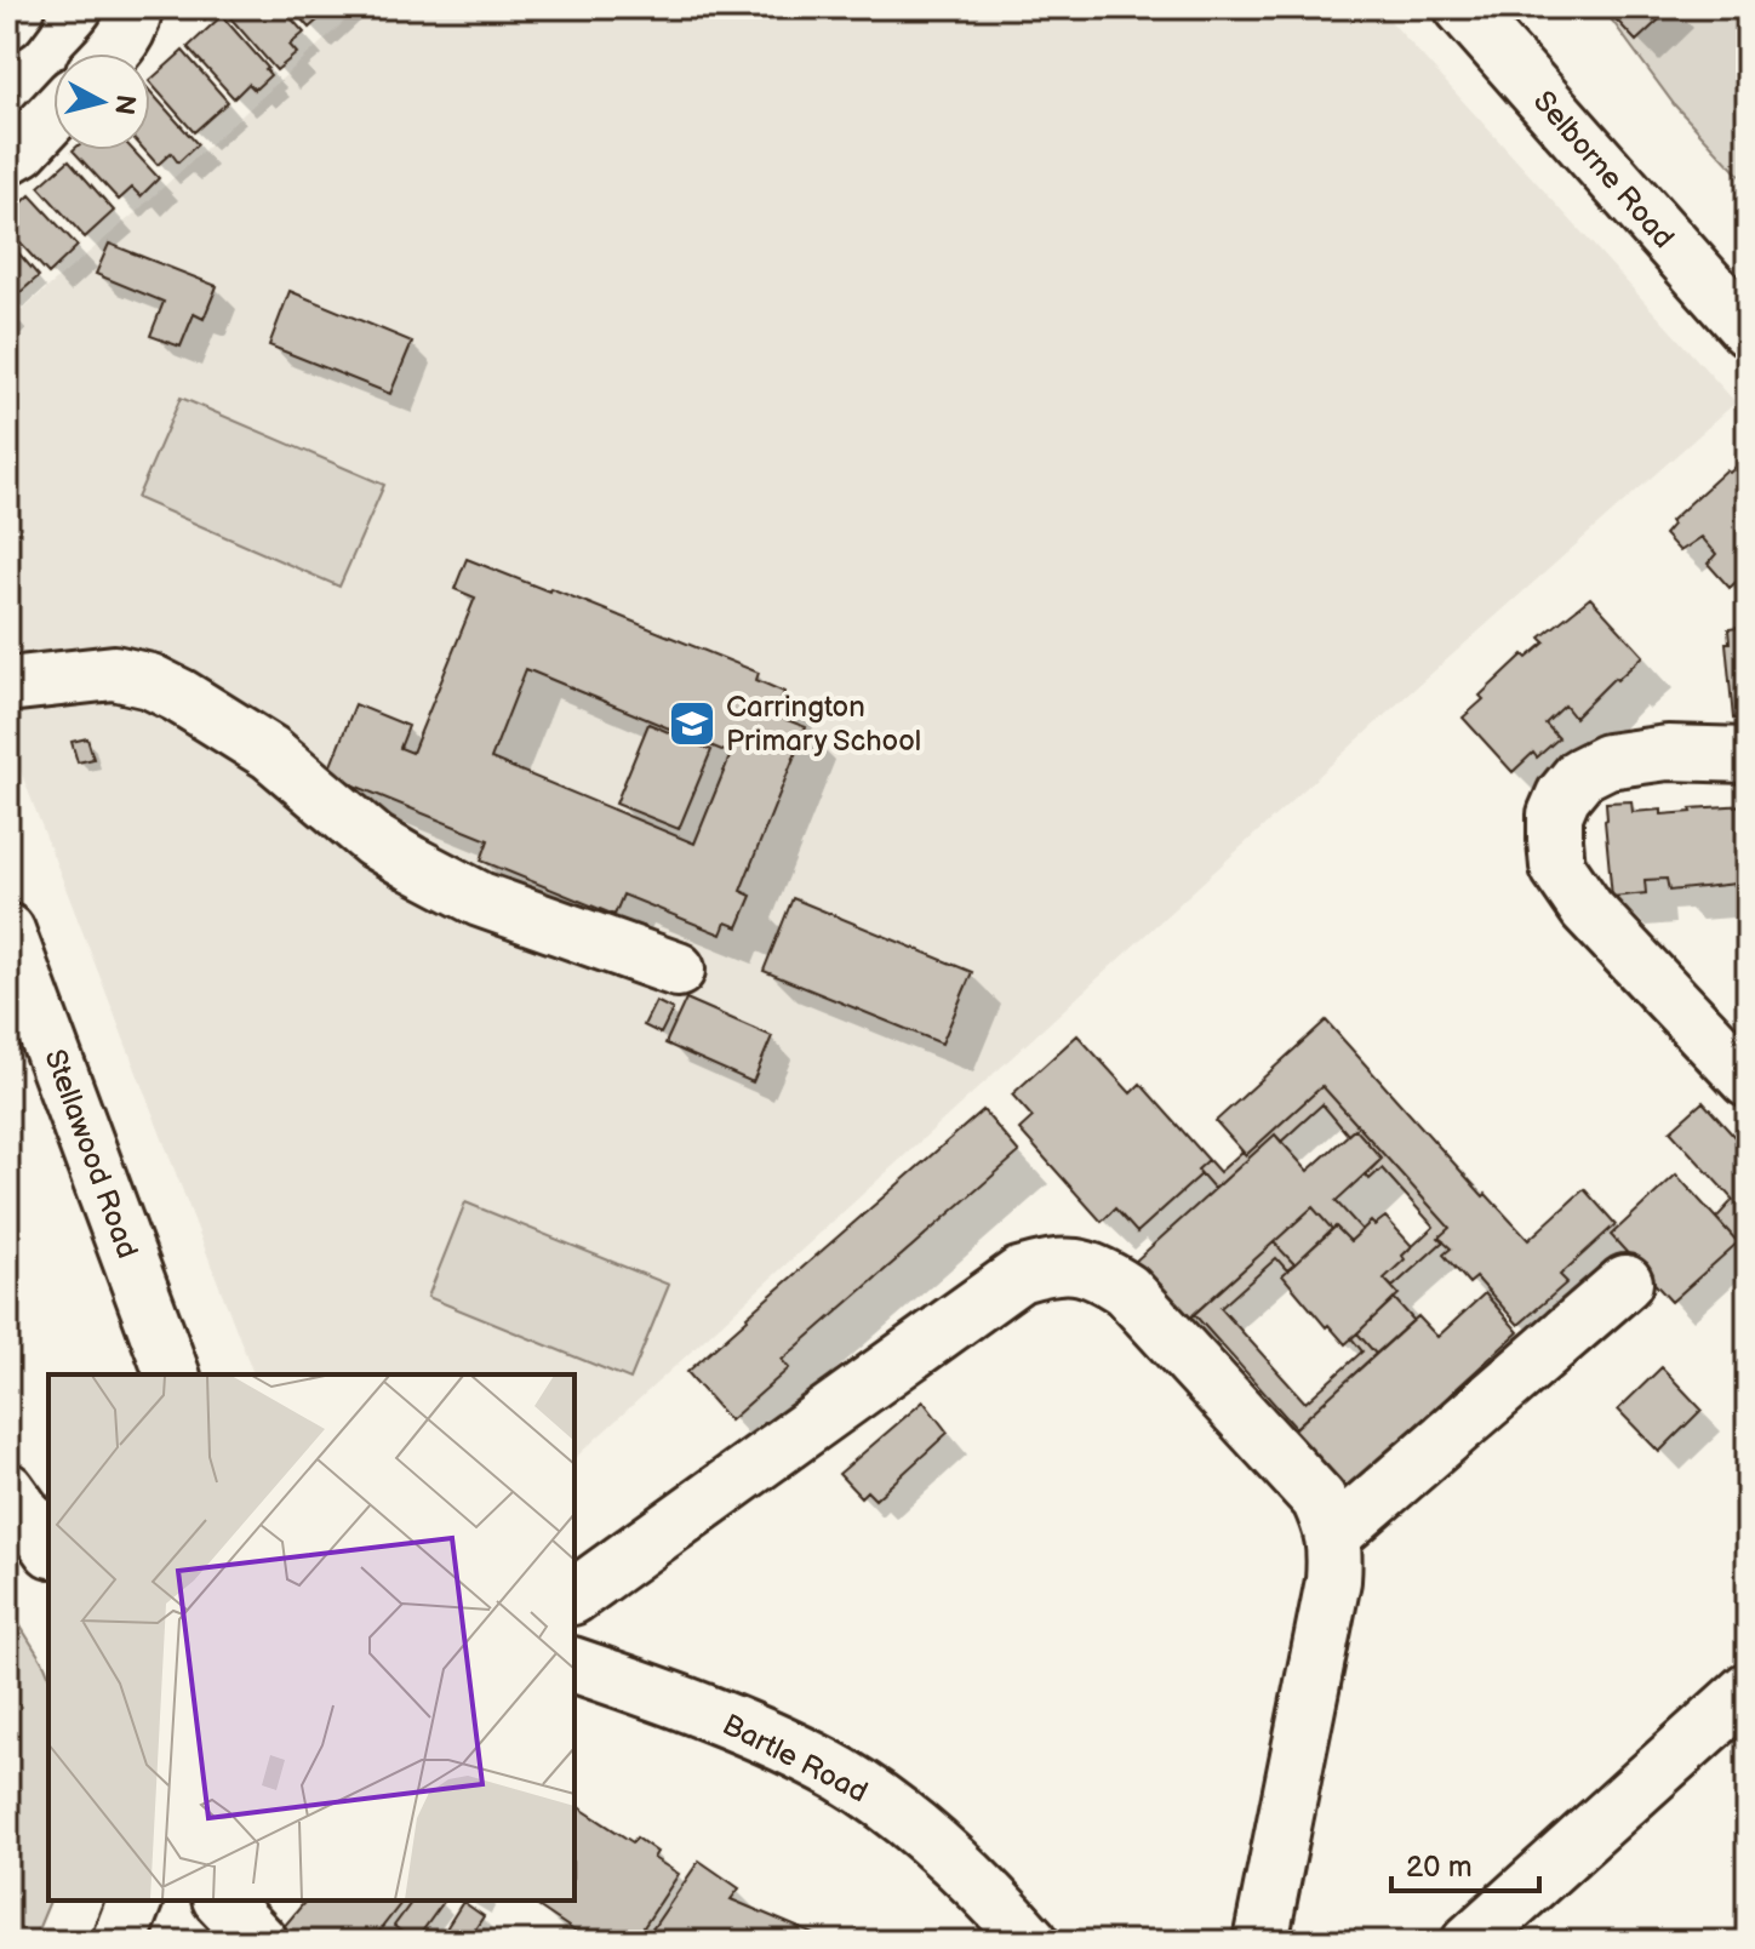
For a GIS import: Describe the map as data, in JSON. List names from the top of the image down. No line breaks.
{"streets":{"street":["Selborne Road","Stellawood Road","Bartle Road"]},"places":{"school or university":["Carrington Primary School"]},"scale_bar":"20 m","north":"right"}
